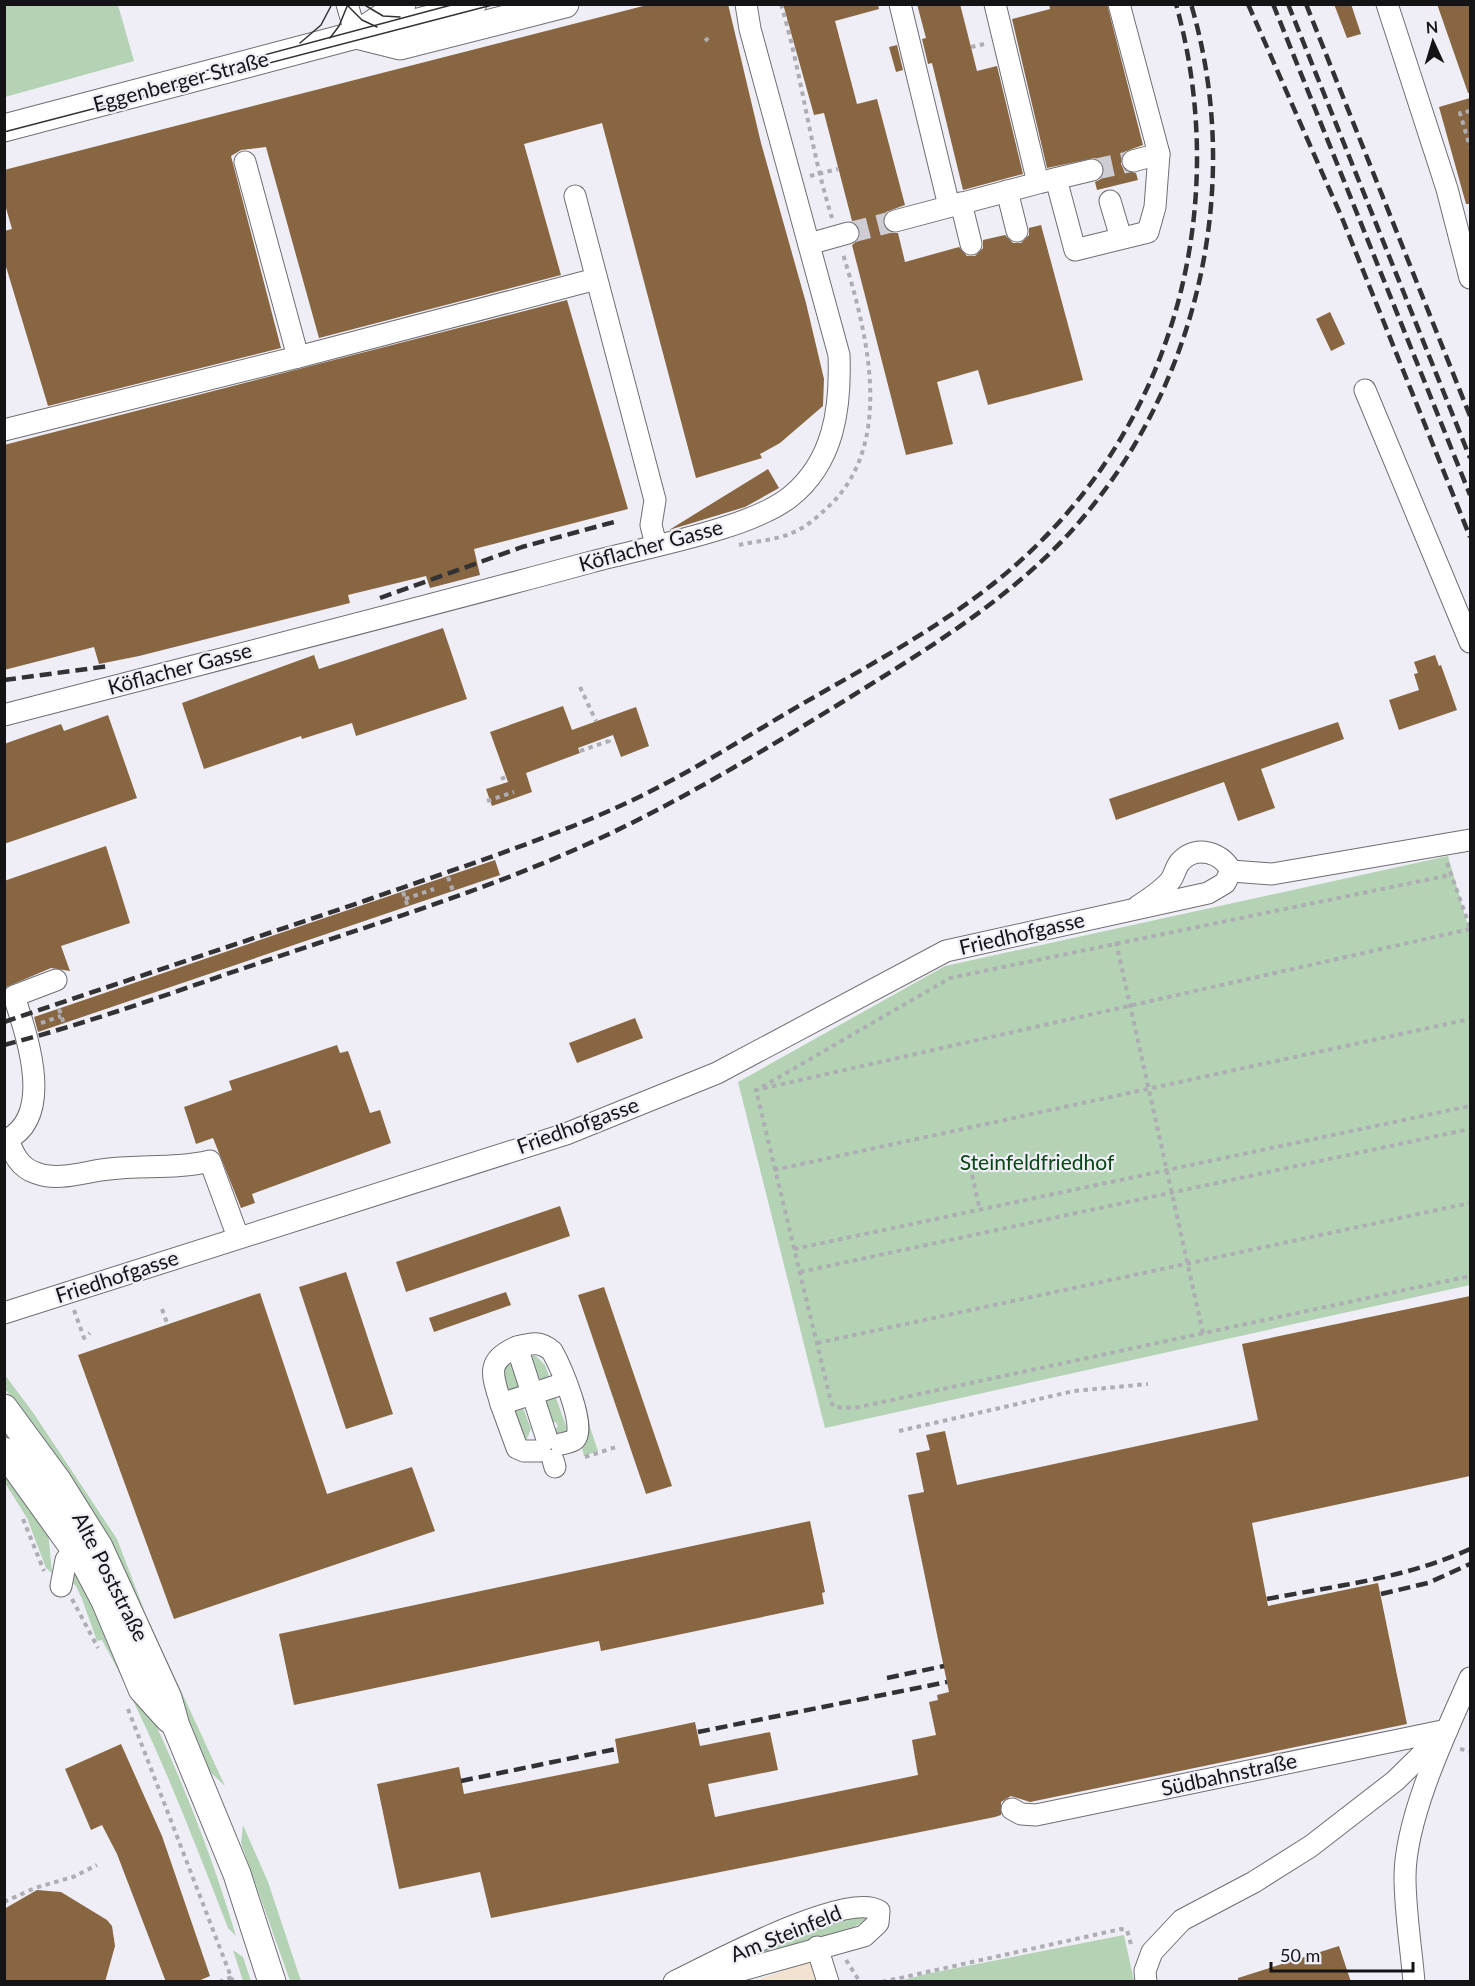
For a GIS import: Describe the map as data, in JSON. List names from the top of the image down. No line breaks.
{"streets":{"main road":["Eggenberger Straße","Alte Poststraße"],"street":["Köflacher Gasse","Friedhofgasse","Südbahnstraße","Am Steinfeld"]},"parks":["Steinfeldfriedhof"],"scale_bar":"50 m","north":"top"}
